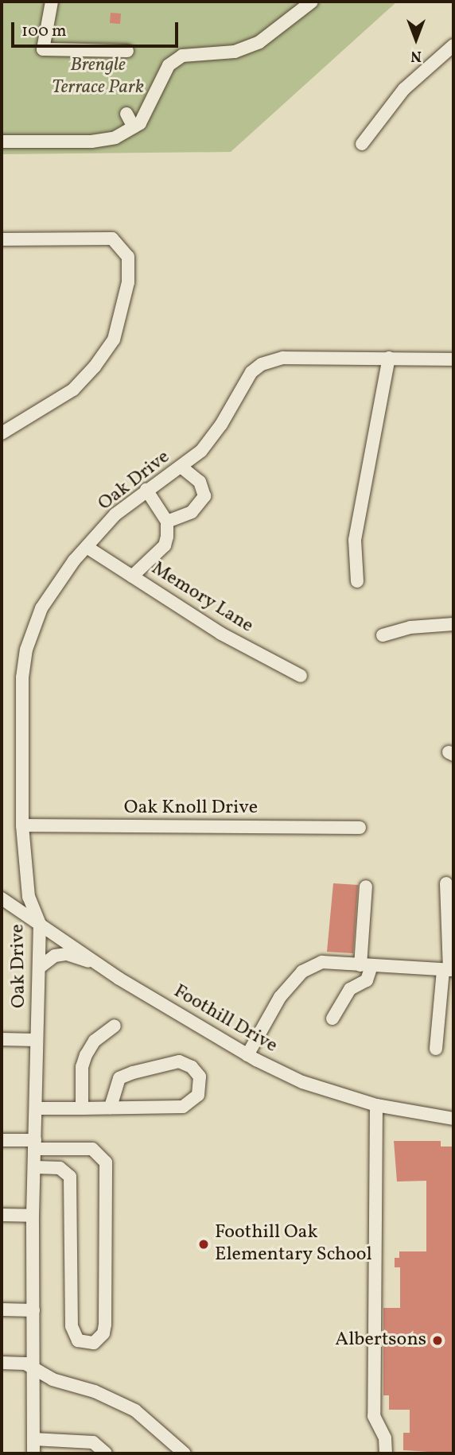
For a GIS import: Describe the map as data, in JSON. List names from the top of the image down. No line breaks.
{"streets":{"street":["Oak Drive","Memory Lane","Oak Knoll Drive","Foothill Drive"]},"crossings":[["Oak Drive","Memory Lane"],["Oak Drive","Oak Knoll Drive"],["Oak Drive","Foothill Drive"]],"parks":["Brengle Terrace Park"],"places":["Foothill Oak Elementary School","Albertsons"],"scale_bar":"100 m","north":"bottom"}
